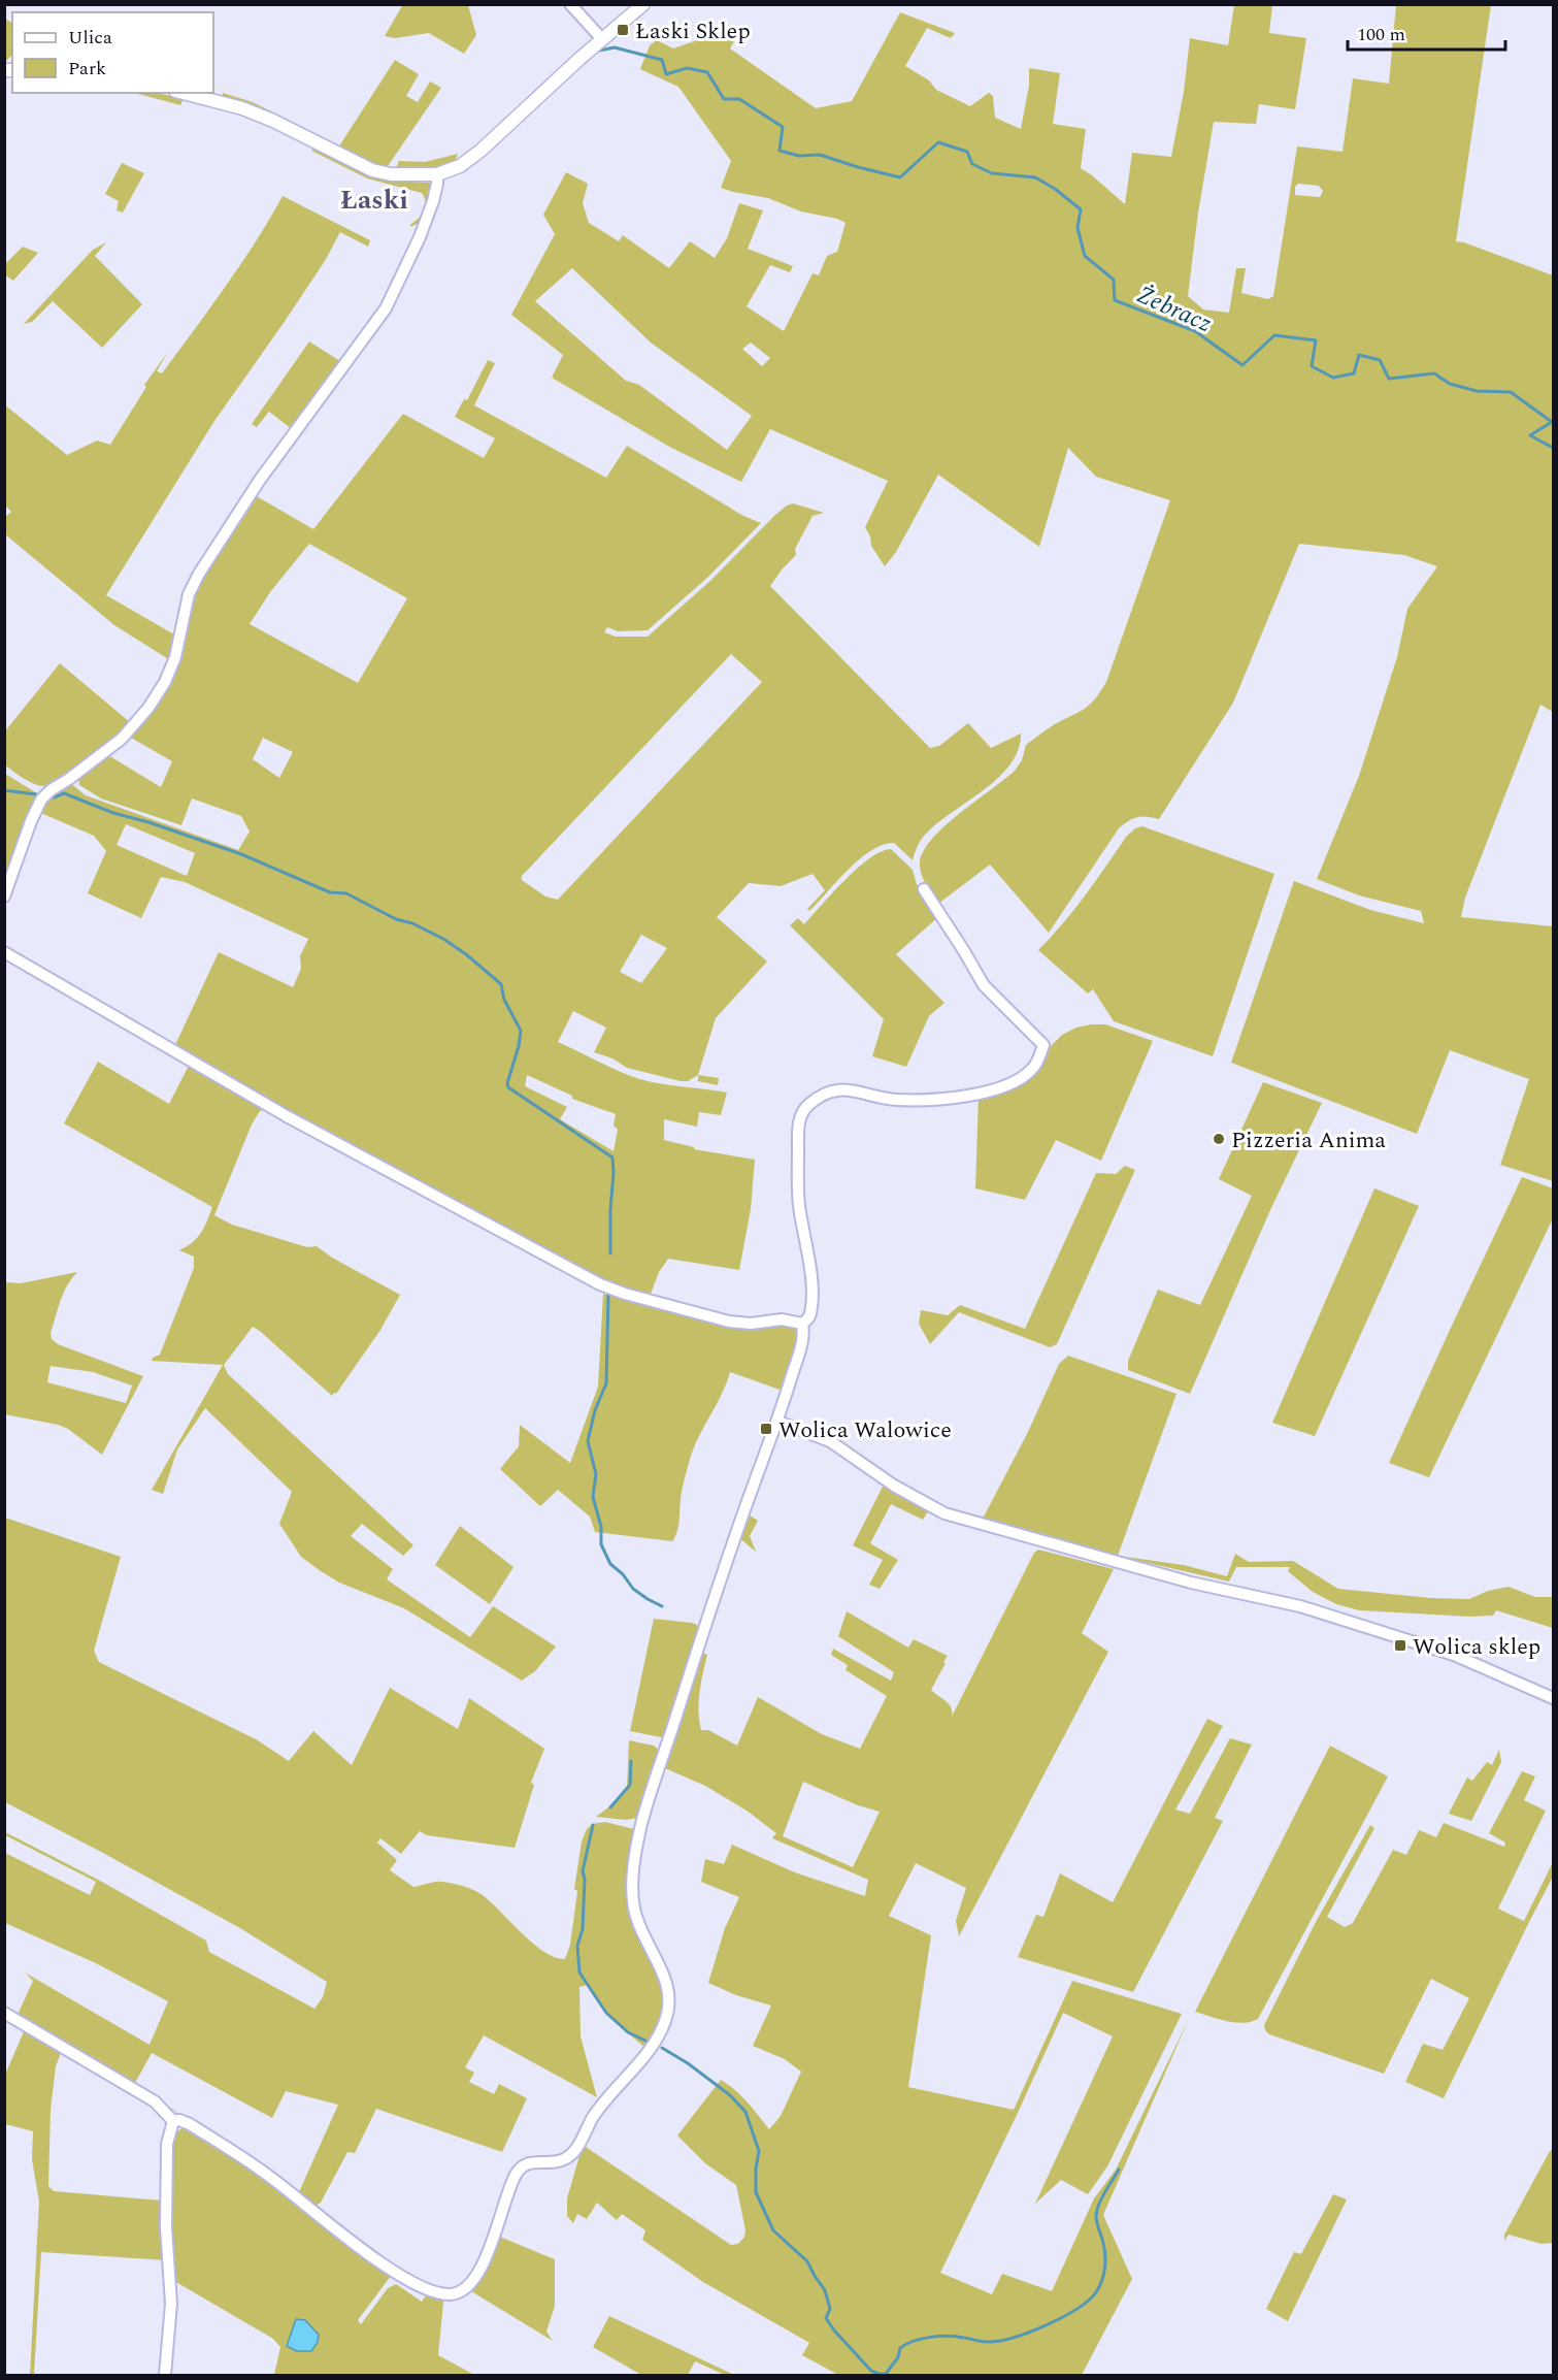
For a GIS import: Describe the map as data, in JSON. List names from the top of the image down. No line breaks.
{"districts":["Łaski"],"water":["Żebracz"],"places":{"transit":["Łaski Sklep","Wolica Walowice","Wolica sklep"],"other":["Pizzeria Anima"]},"legend":["Ulica","Park"],"scale_bar":"100 m"}
